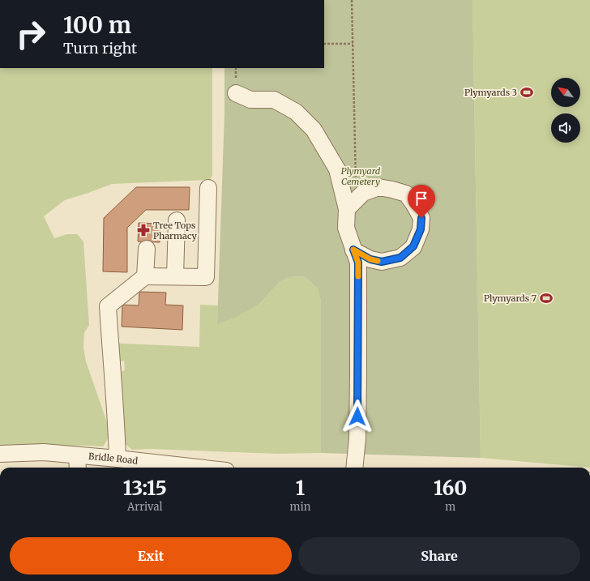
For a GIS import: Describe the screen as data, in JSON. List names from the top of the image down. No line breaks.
{"streets":{"street":["Bridle Road"]},"parks":["Plymyard Cemetery"],"places":{"sports":["Plymyards 3","Plymyards 7"],"pharmacy":["Tree Tops Pharmacy"]},"north":"top left","page":{"turn":["100 m","Turn right"],"eta":["13:15","Arrival","1","min","160","m"],"buttons":["Exit","Share"]}}
